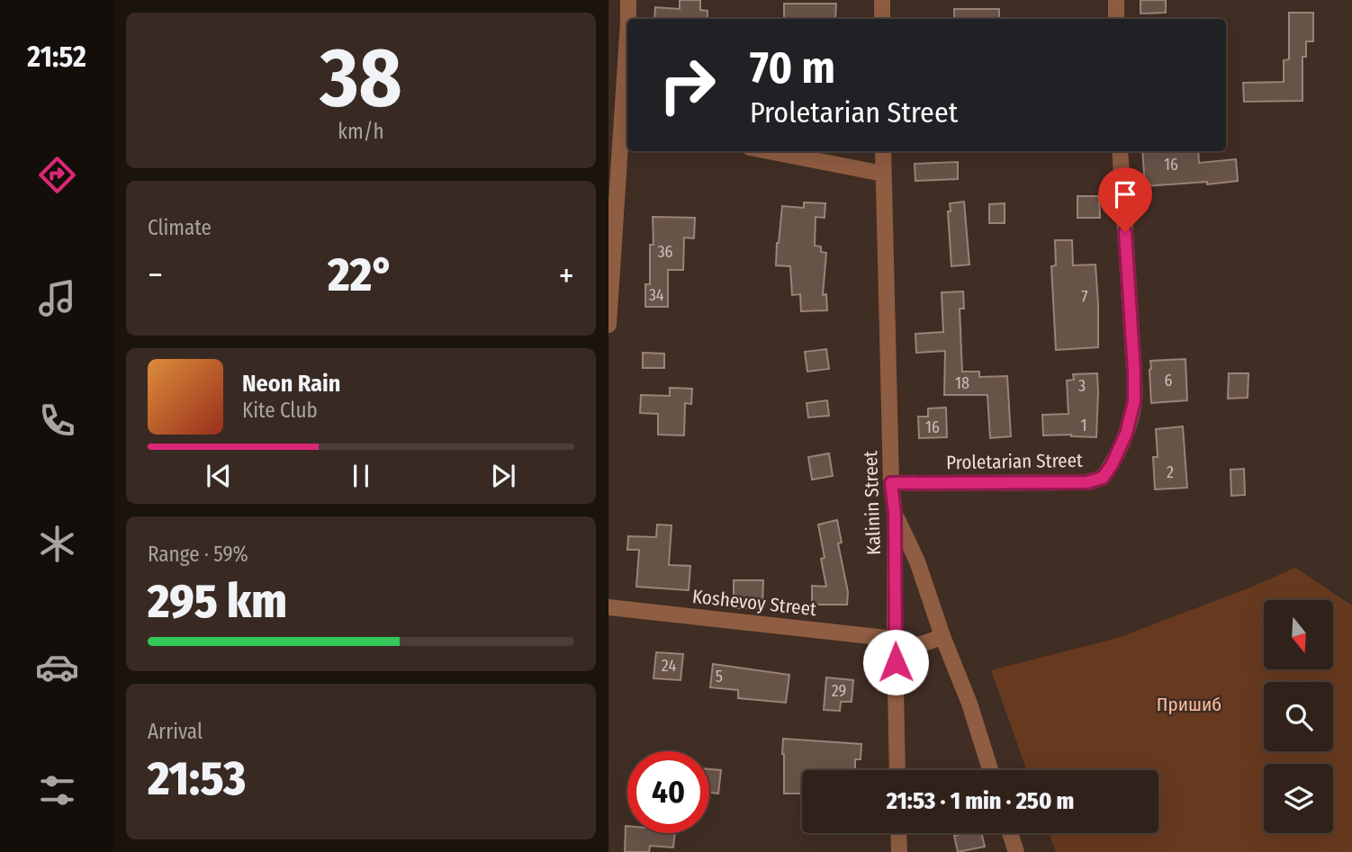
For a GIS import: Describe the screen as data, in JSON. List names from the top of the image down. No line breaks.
{"streets":{"street":["Proletarian Street","Kalinin Street","Koshevoy Street"]},"crossings":[["Proletarian Street","Kalinin Street"],["Kalinin Street","Koshevoy Street"]],"parks":["Пришиб"],"house_numbers":["16","36","34","7","6","18","3","1","16","2","24","5","29"],"north":"bottom","page":{"tabs":"21:52","tile":[["38","km/h"],"Climate",["Range · 59%","295 km"],["Arrival","21:53"]],"turn":["70 m","Proletarian Street"],"heat":["−","22°","+"],"song":["Neon Rain","Kite Club"],"limit":"40","trip":"21:53 · 1 min · 250 m"}}
